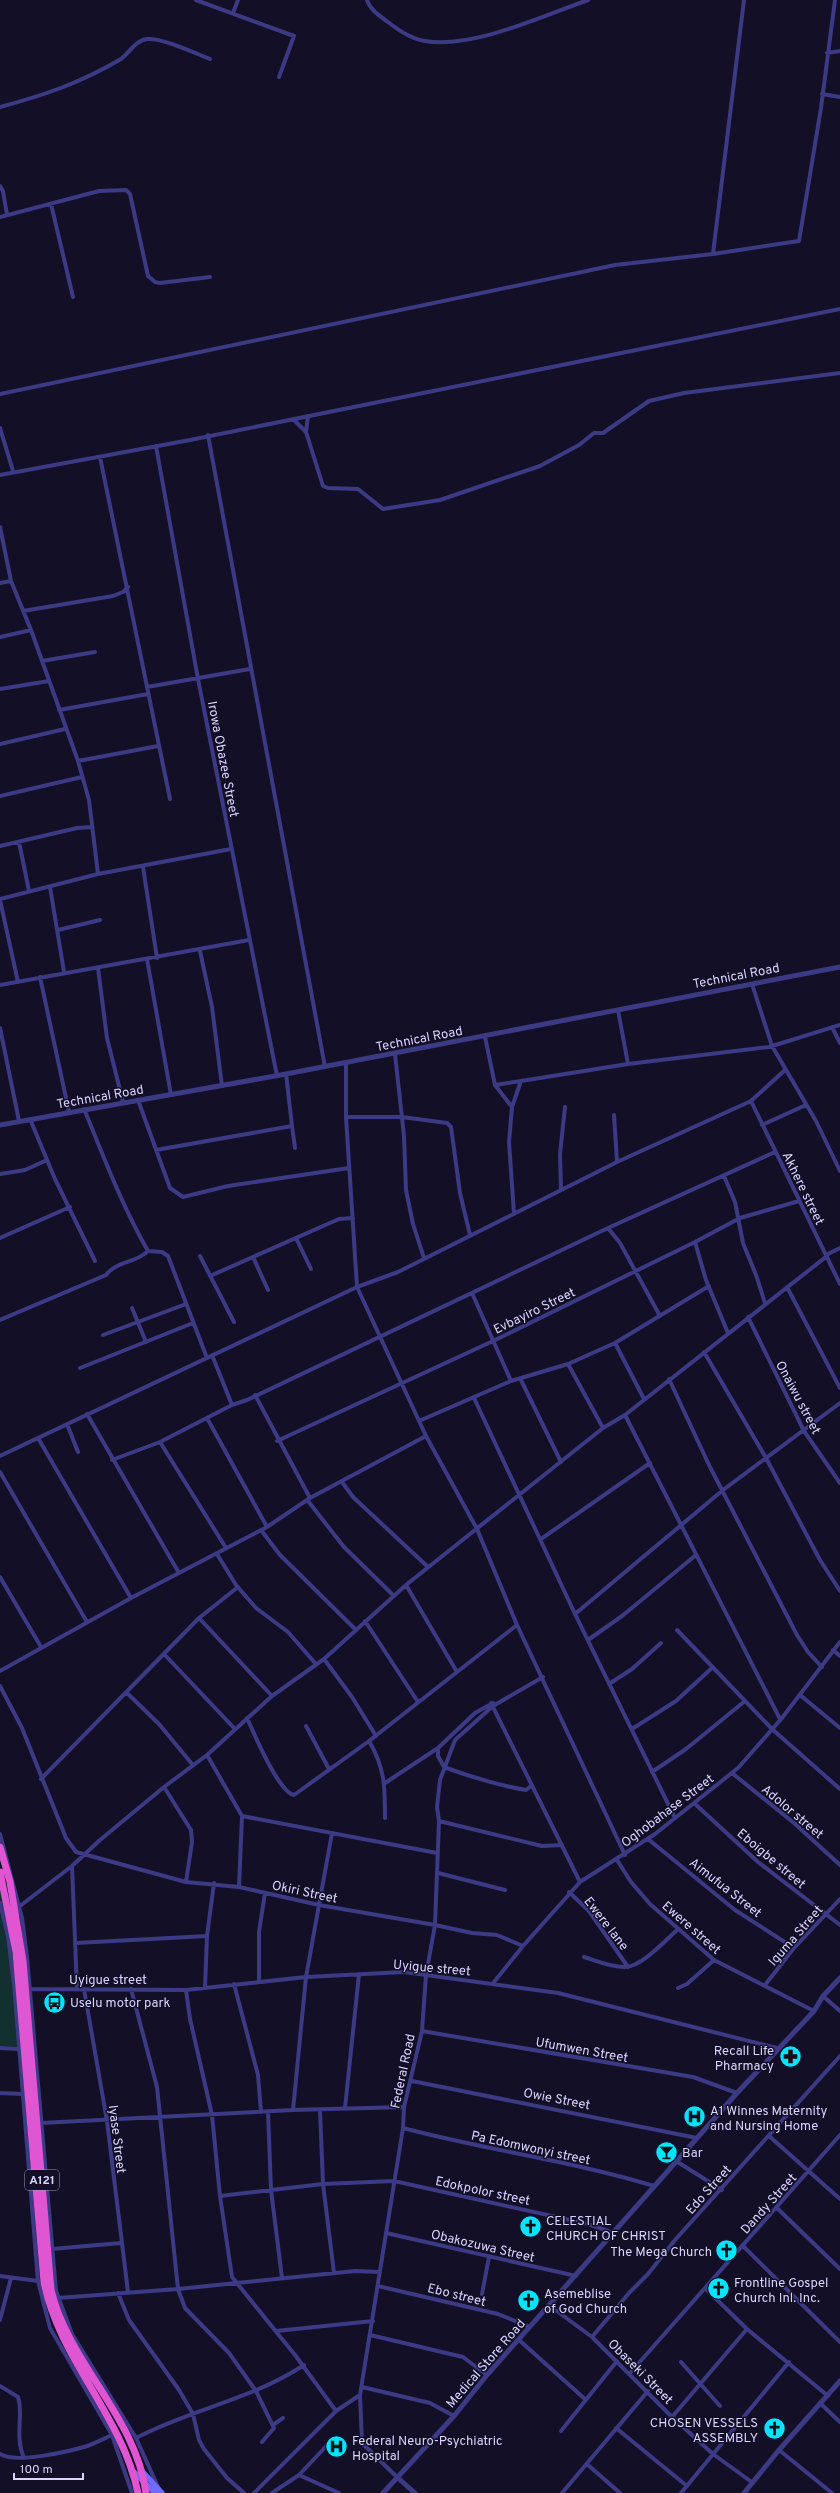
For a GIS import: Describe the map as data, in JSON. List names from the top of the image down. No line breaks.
{"streets":{"highway":["A121"],"street":["Irowa Obazee Street","Technical Road","Akhere street","Evbayiro Street","Onaiwu street","Oghobahase Street","Adolor street","Eboigbe street","Aimufua Street","Okiri Street","Ewere lane","Ewere street","Iguma Street","Uyigue street","Ufumwen Street","Federal Road","Owie Street","Iyase Street","Pa Edomwonyi street","Edo Street","Edokpolor street","Dandy Street","Obakozuwa Street","Ebo street","Medical Store Road","Obaseki Street"]},"crossings":[["Irowa Obazee Street","Technical Road"],["Akhere street","Evbayiro Street"],["Oghobahase Street","Adolor street"],["Oghobahase Street","Eboigbe street"],["Oghobahase Street","Aimufua Street"],["Oghobahase Street","Okiri Street"],["Oghobahase Street","Ewere lane"],["Oghobahase Street","Ewere street"],["Oghobahase Street","Uyigue street"],["Eboigbe street","Iguma Street"],["Aimufua Street","Iguma Street"],["Okiri Street","Federal Road"],["Ewere lane","Ewere street"],["Ewere street","Iguma Street"],["Ewere street","Medical Store Road"],["Uyigue street","Federal Road"],["Uyigue street","Iyase Street"],["Uyigue street","Medical Store Road"],["Ufumwen Street","Federal Road"],["Ufumwen Street","Medical Store Road"],["Federal Road","Owie Street"],["Federal Road","Pa Edomwonyi street"],["Federal Road","Edokpolor street"],["Federal Road","Obakozuwa Street"],["Federal Road","Ebo street"],["Federal Road","Medical Store Road"],["Owie Street","Medical Store Road"],["Pa Edomwonyi street","Medical Store Road"],["Edo Street","Obaseki Street"],["Edokpolor street","Medical Store Road"],["Dandy Street","Obaseki Street"],["Obakozuwa Street","Medical Store Road"],["Ebo street","Medical Store Road"],["Medical Store Road","Obaseki Street"]],"places":{"bus stop":["Uselu motor park"],"pharmacy":["Recall Life Pharmacy"],"hospital":["A1 Winnes Maternity and Nursing Home","Federal Neuro-Psychiatric Hospital"],"bar":["Bar"],"church":["CELESTIAL CHURCH OF CHRIST","The Mega Church","Frontline Gospel Church Inl. Inc.","Asemeblise of God Church","CHOSEN VESSELS ASSEMBLY"]},"scale_bar":"100 m"}
